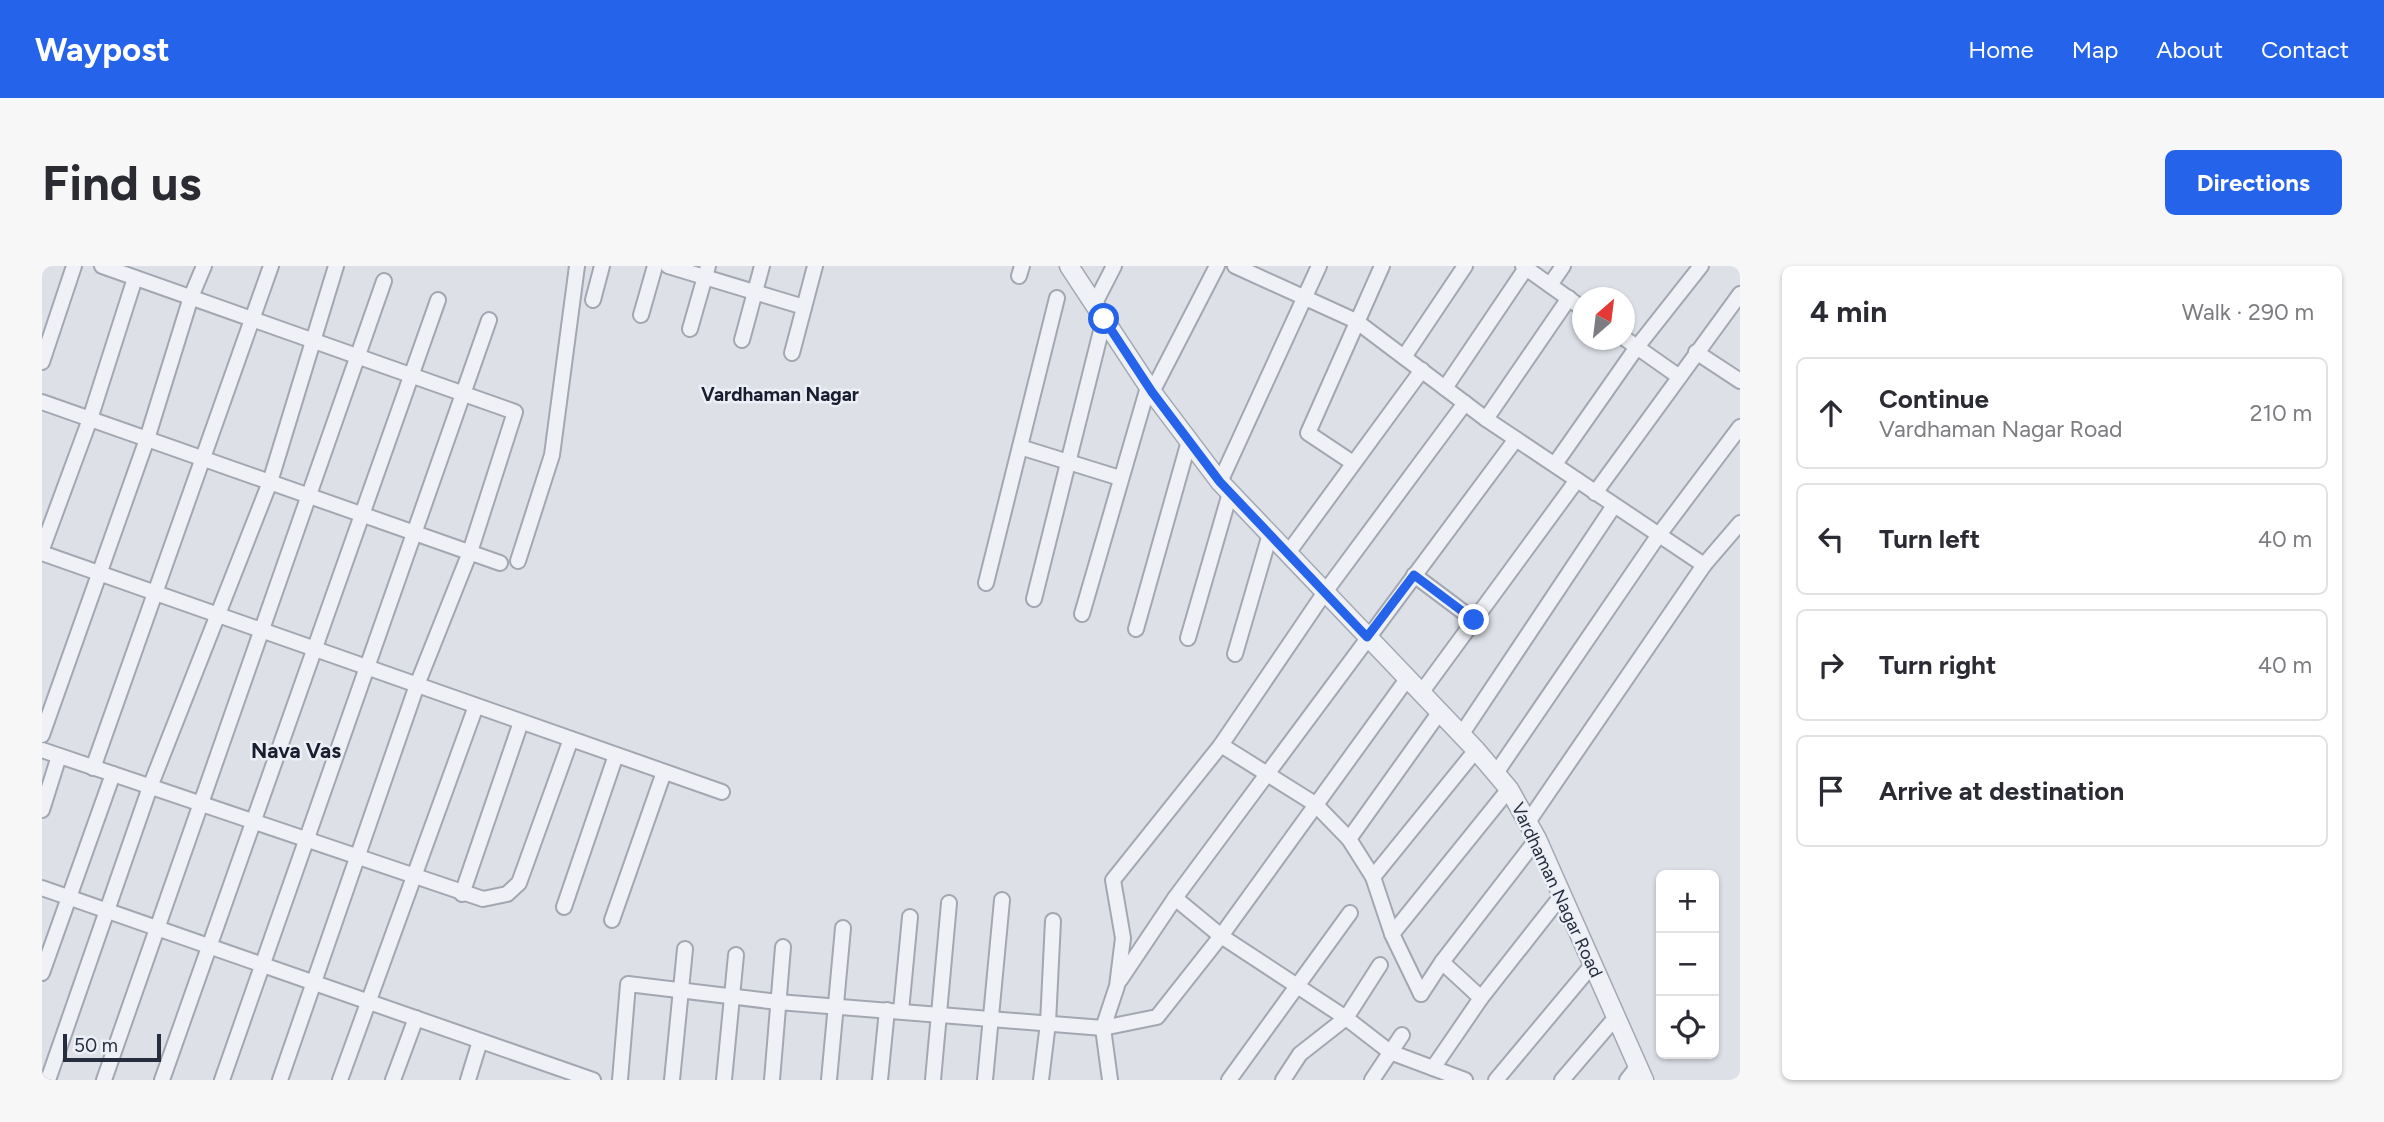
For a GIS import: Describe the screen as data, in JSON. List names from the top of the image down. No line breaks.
{"streets":{"street":["Vardhaman Nagar Road"]},"districts":["Vardhaman Nagar","Nava Vas"],"scale_bar":"50 m","north":"top right","page":{"header":"Waypost","nav":["Home","Map","About","Contact"],"buttons":"Directions","title":"Find us","heading":["4 min","Walk · 290 m"],"list":[["Continue","Vardhaman Nagar Road","210 m"],["Turn left","40 m"],["Turn right","40 m"],"Arrive at destination"],"map_buttons":["+","−"],"scale":"50 m"}}
